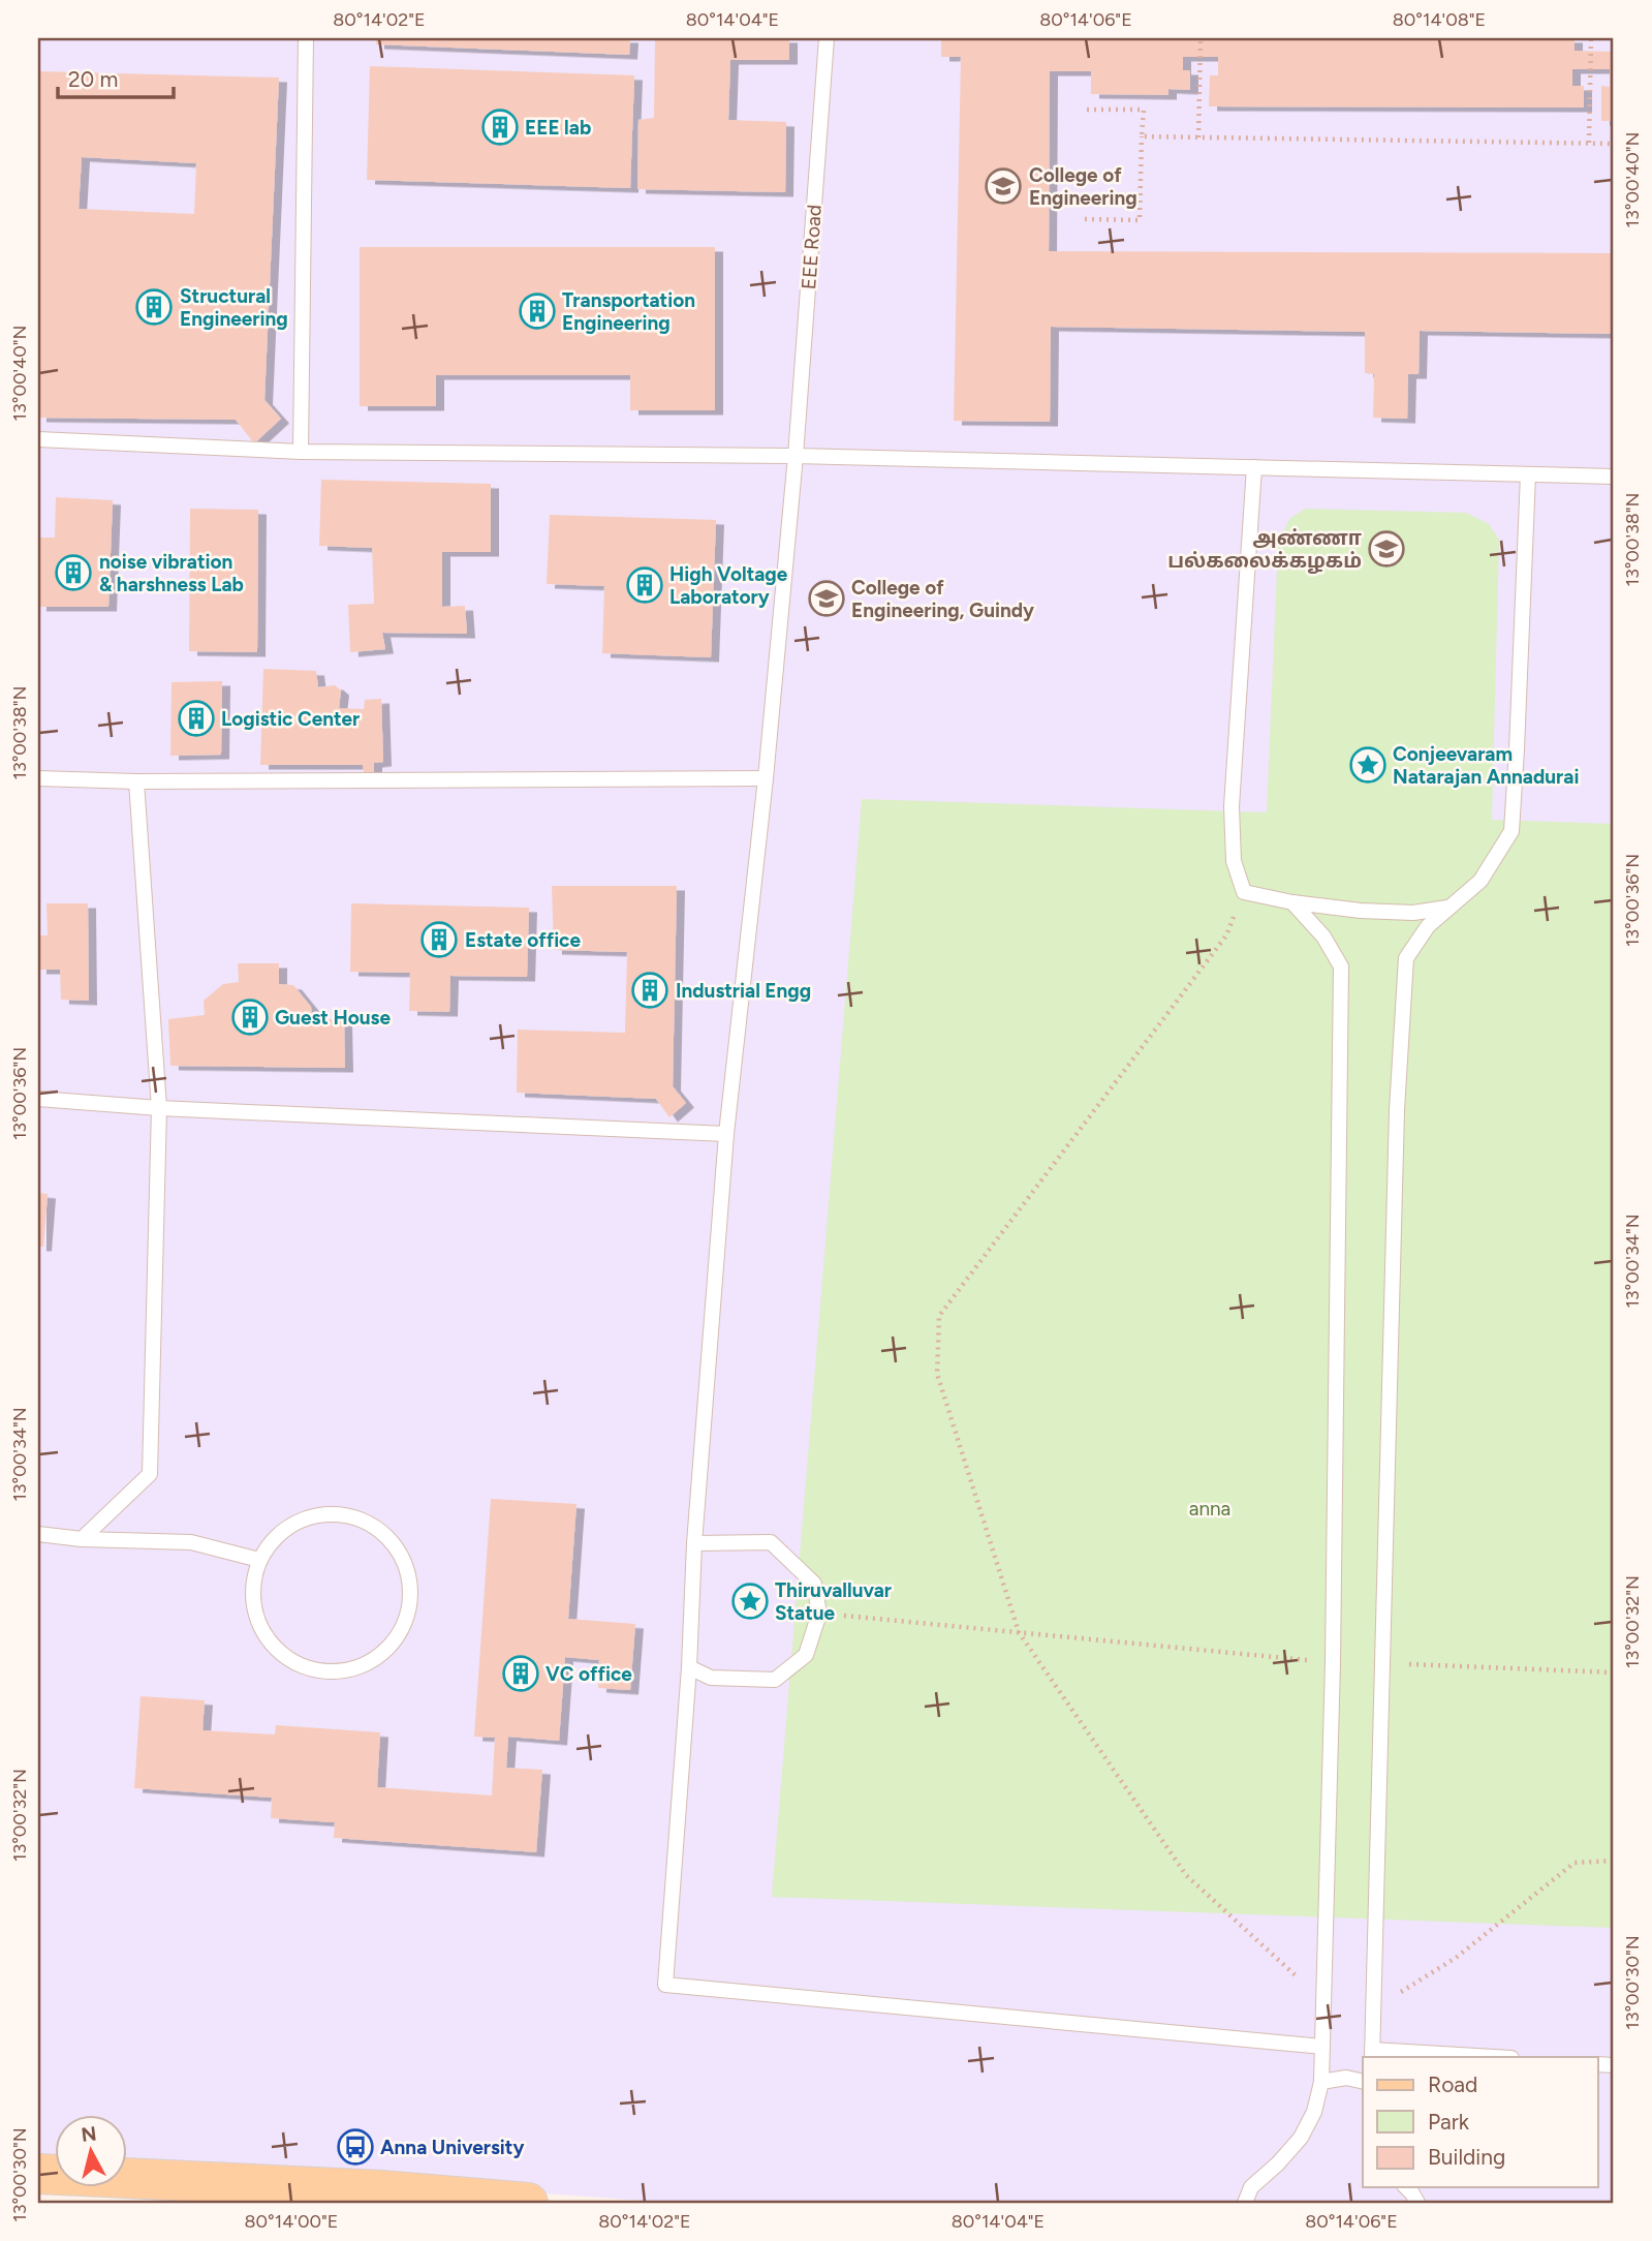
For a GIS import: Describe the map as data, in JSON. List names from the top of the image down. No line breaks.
{"streets":{"lane":["EEE Road"]},"parks":["anna"],"places":{"building":["EEE lab","Structural Engineering","Transportation Engineering","noise vibration & harshness Lab","High Voltage Laboratory","Logistic Center","Estate office","Industrial Engg","Guest House","VC office"],"school or university":["College of Engineering","அண்ணா பல்கலைக்கழகம்","College of Engineering, Guindy"],"place":["Conjeevaram Natarajan Annadurai","Thiruvalluvar Statue"],"bus stop":["Anna University"]},"legend":["Road","Park","Building"],"scale_bar":"20 m","north":"top","coordinates":["80°14'02\"E","80°14'04\"E","80°14'06\"E","80°14'08\"E","13°00'40\"N","13°00'38\"N","13°00'36\"N","13°00'34\"N","13°00'32\"N","13°00'30\"N","80°14'00\"E"]}
